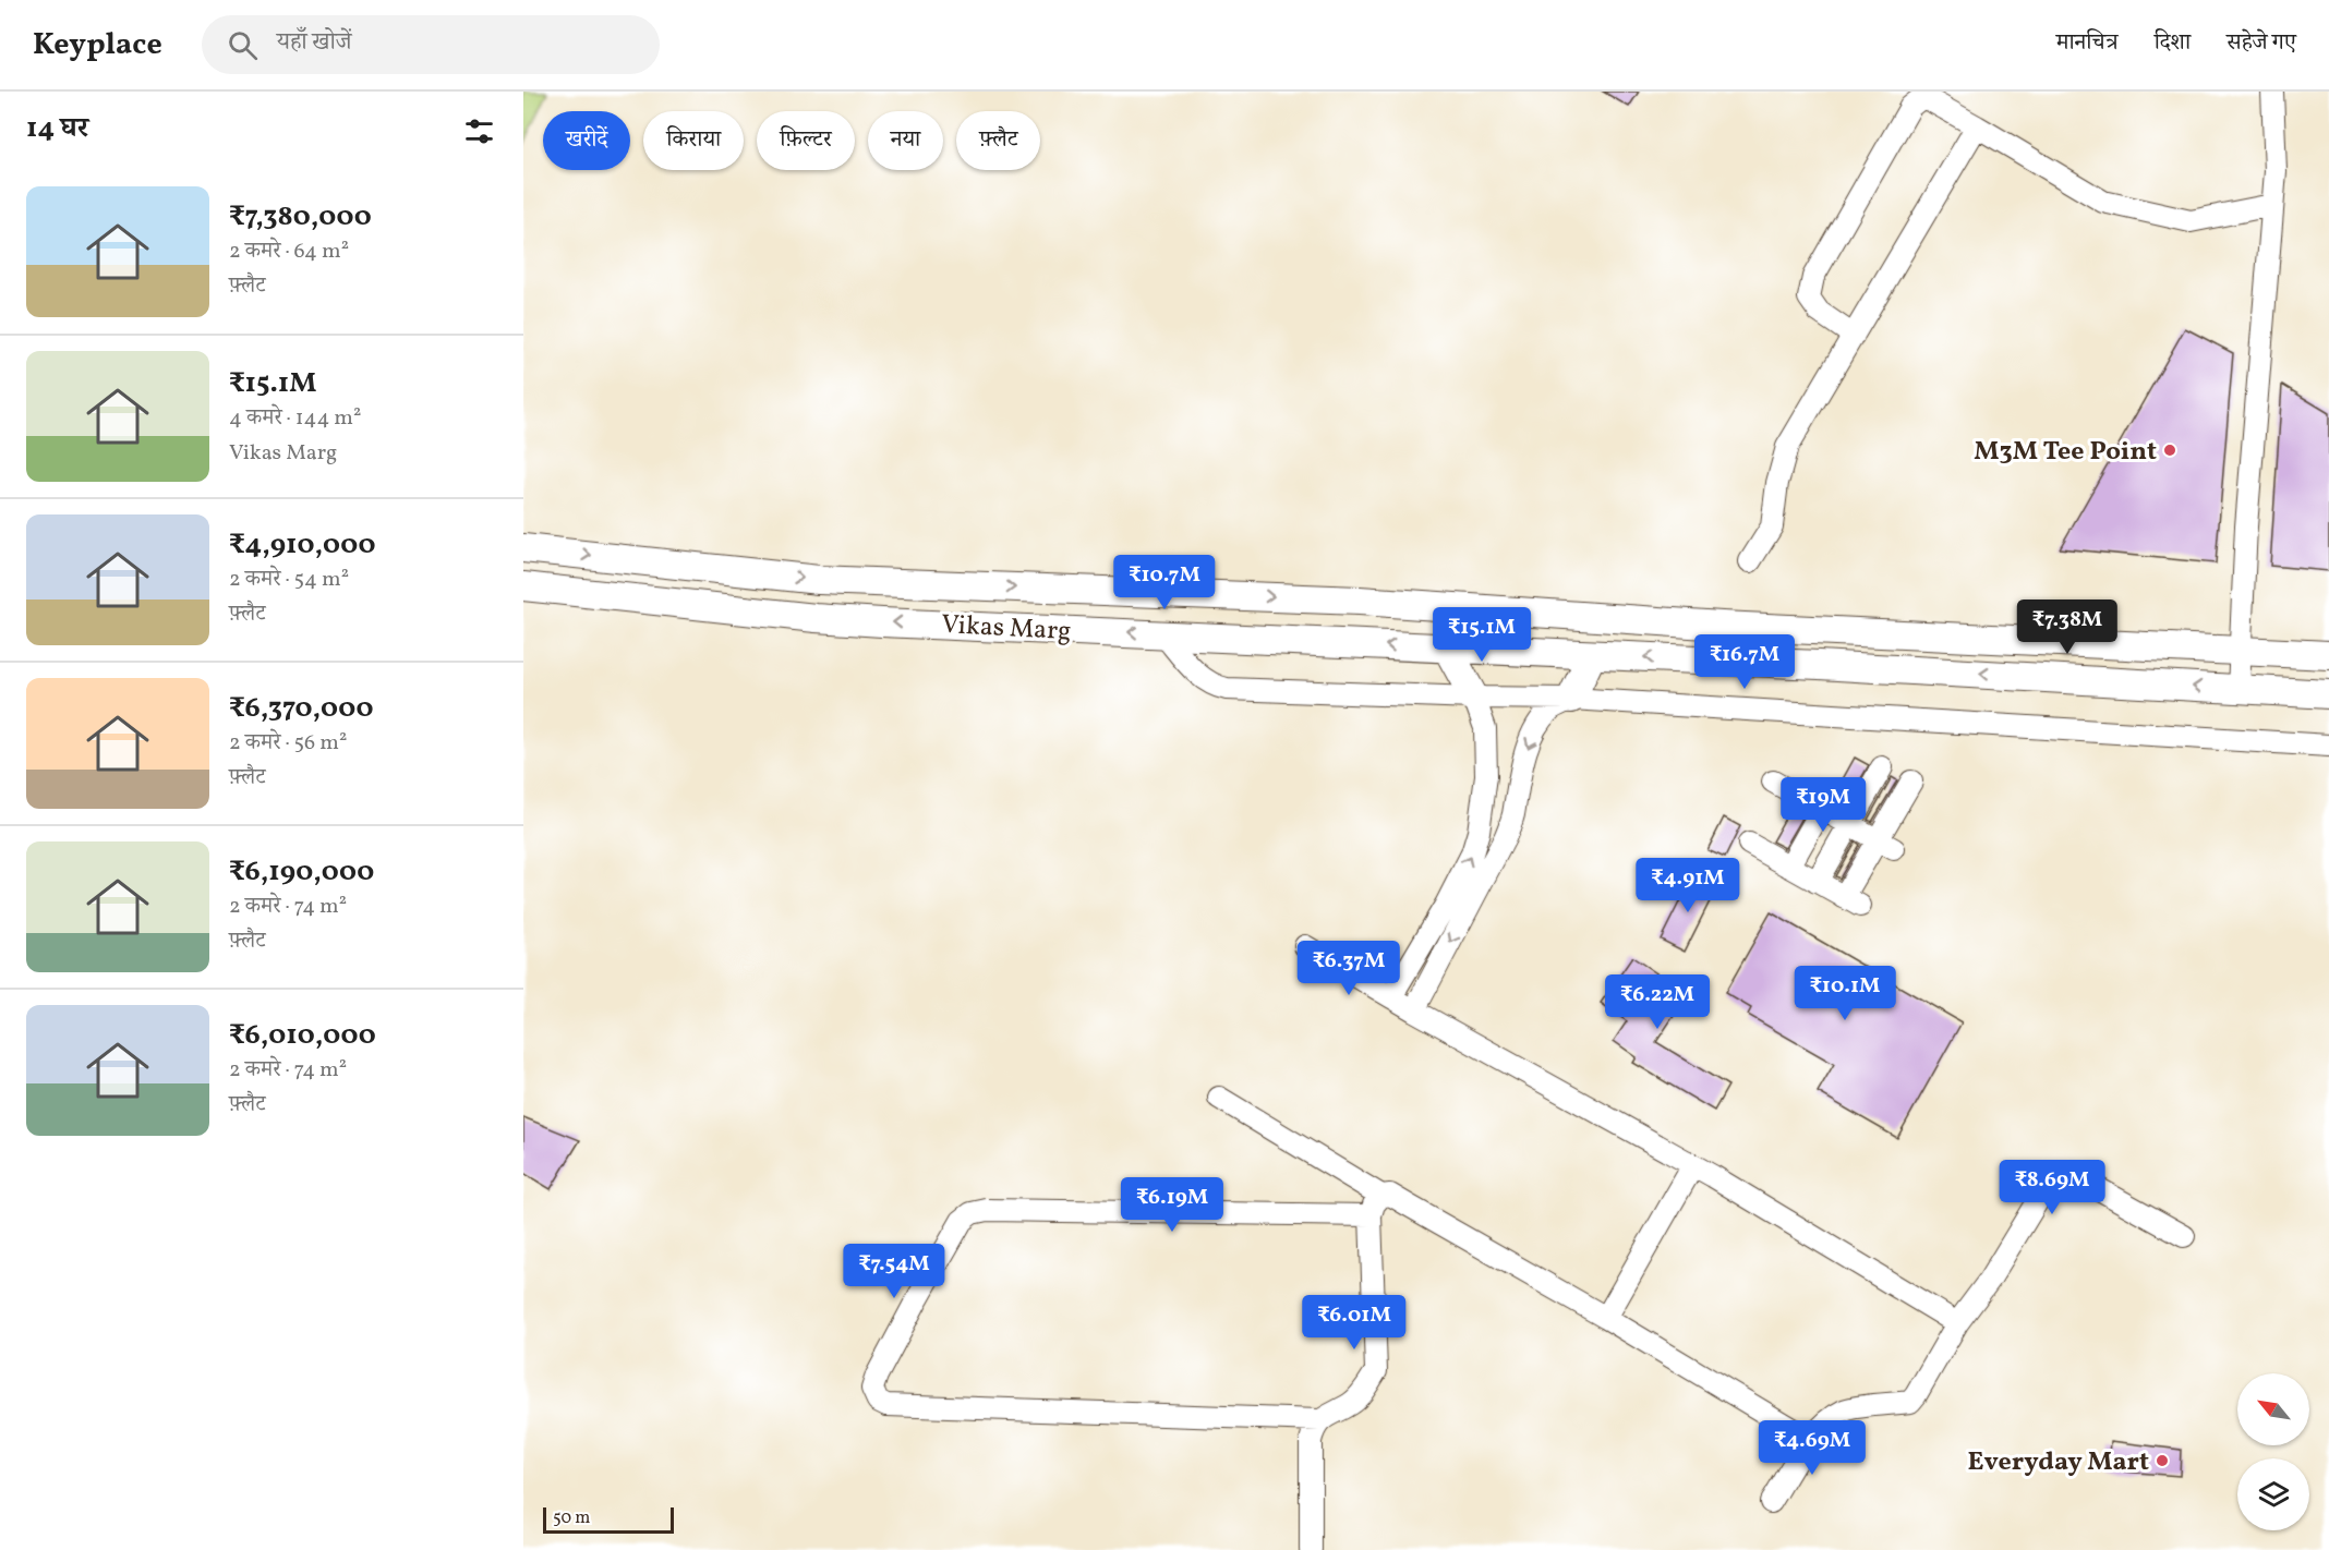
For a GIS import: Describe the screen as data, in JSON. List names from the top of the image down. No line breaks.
{"streets":{"main road":["Vikas Marg"]},"places":["M3M Tee Point","Everyday Mart"],"scale_bar":"50 m","north":"top left","page":{"header":"Keyplace","search":"यहाँ खोजें","nav":["मानचित्र","दिशा","सहेजे गए"],"heading":"14 घर","chip":["खरीदें","किराया","फ़िल्टर","नया","फ़्लैट"],"list":[{"name":"₹7,380,000","note":"2 कमरे · 64 m² · फ़्लैट"},{"name":"₹15.1M","note":"4 कमरे · 144 m² · Vikas Marg"},{"name":"₹4,910,000","note":"2 कमरे · 54 m² · फ़्लैट"},{"name":"₹6,370,000","note":"2 कमरे · 56 m² · फ़्लैट"},{"name":"₹6,190,000","note":"2 कमरे · 74 m² · फ़्लैट"},{"name":"₹6,010,000","note":"2 कमरे · 74 m² · फ़्लैट"}],"price":["₹10.7M","₹7.38M","₹15.1M","₹16.7M","₹19M","₹4.91M","₹6.37M","₹10.1M","₹6.22M","₹8.69M","₹6.19M","₹7.54M","₹6.01M","₹4.69M"],"scale":"50 m"}}
